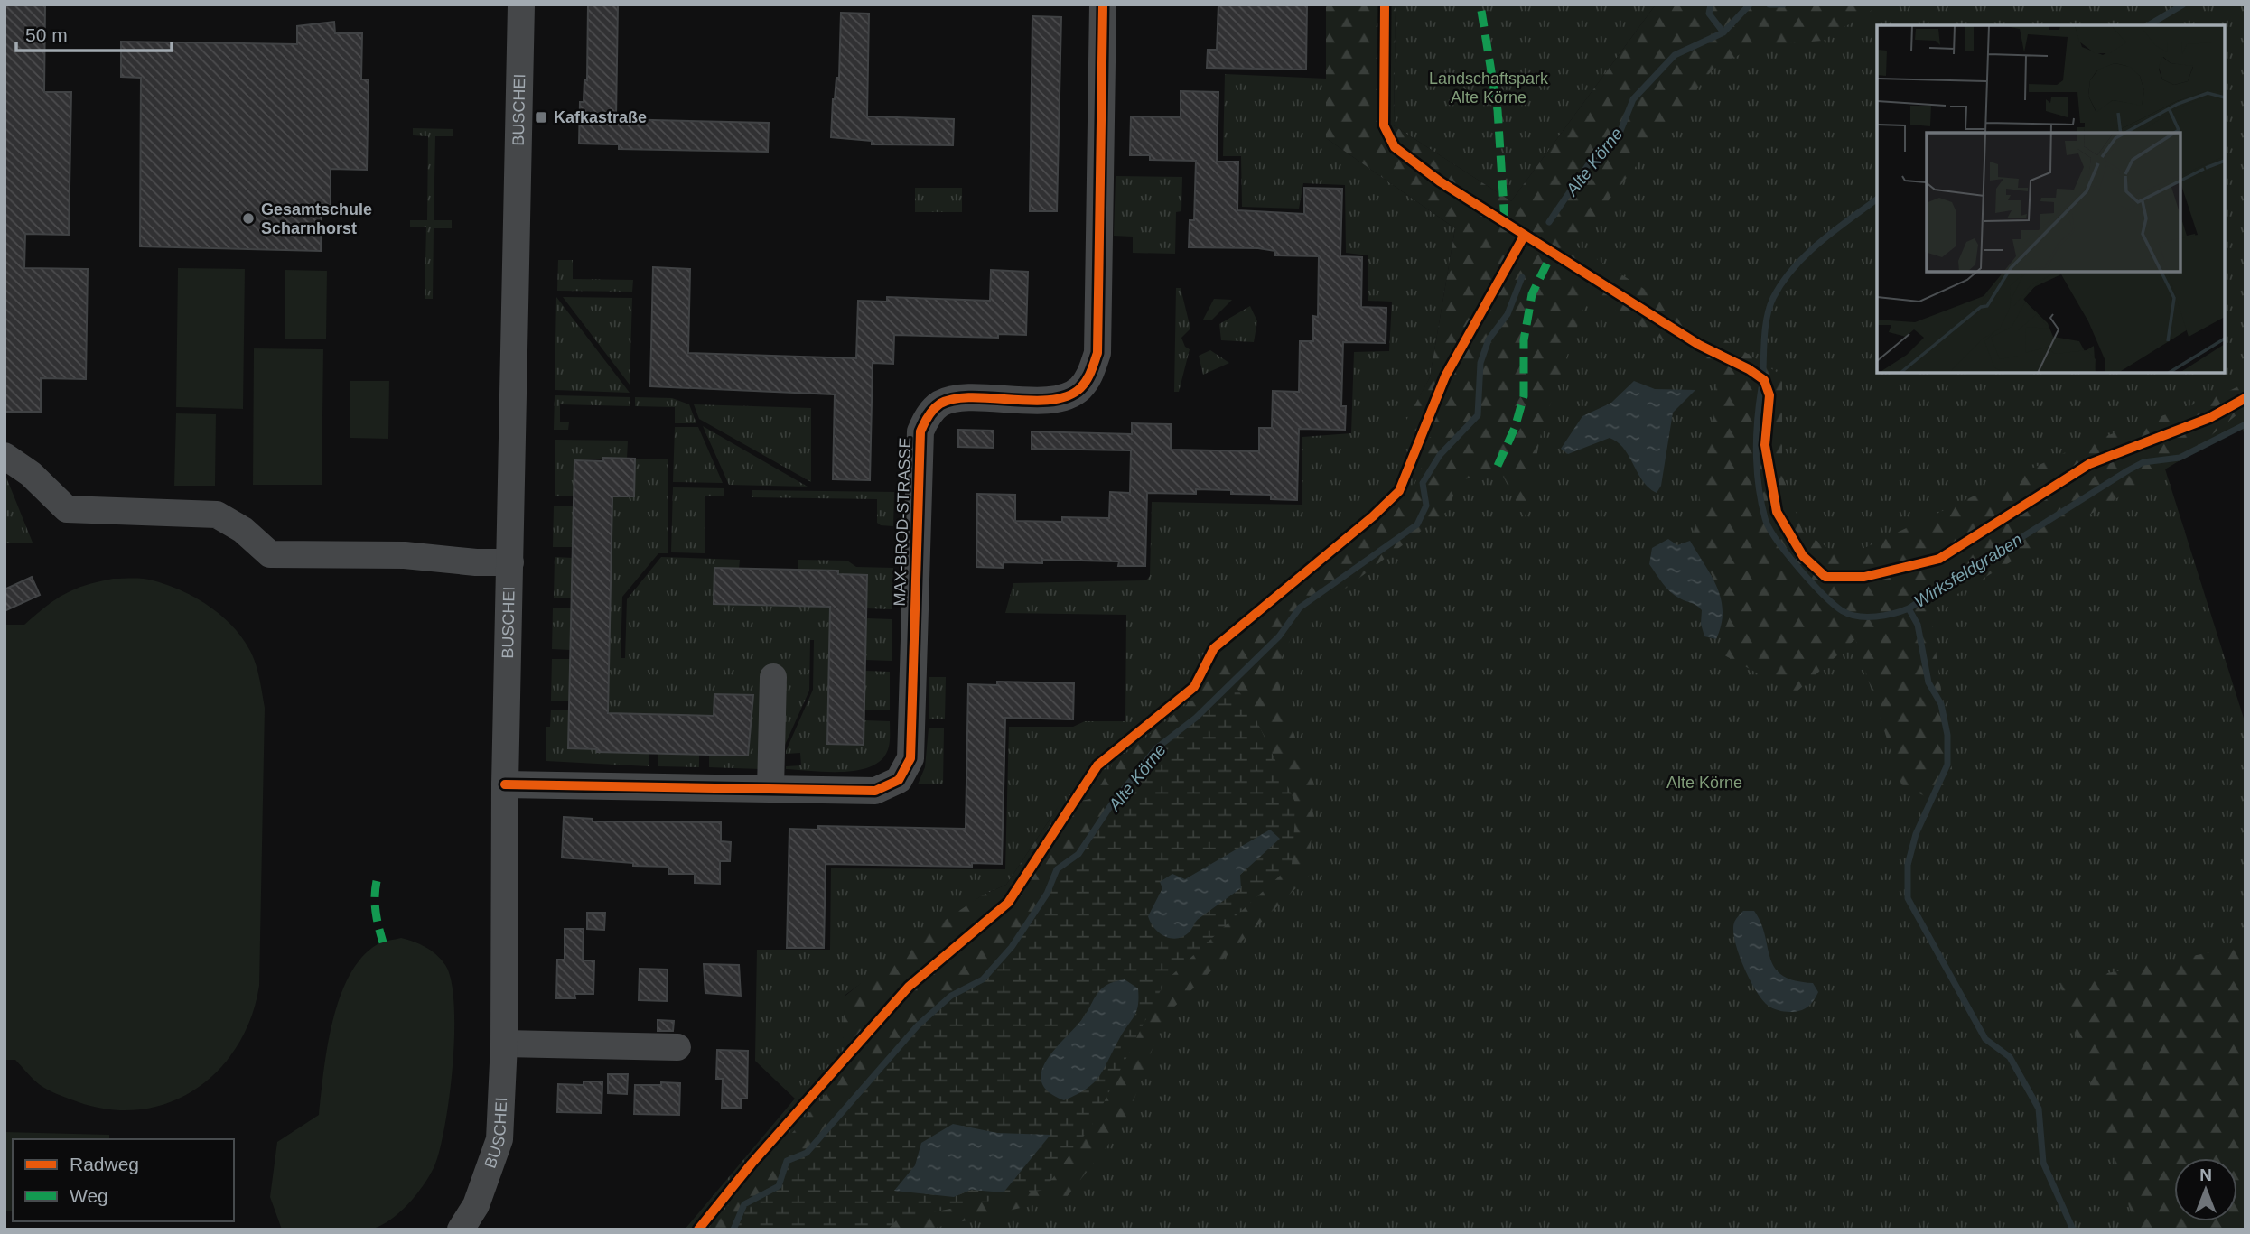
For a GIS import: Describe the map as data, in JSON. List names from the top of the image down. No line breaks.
{"streets":{"street":["BUSCHEI","MAX-BROD-STRASSE"]},"crossings":[["BUSCHEI","MAX-BROD-STRASSE"]],"water":["Alte Körne","Wirksfeldgraben"],"parks":["Landschaftspark Alte Körne","Alte Körne"],"places":{"transit":["Kafkastraße"],"other":["Gesamtschule Scharnhorst"]},"legend":["Radweg","Weg"],"scale_bar":"50 m","north":"top"}
